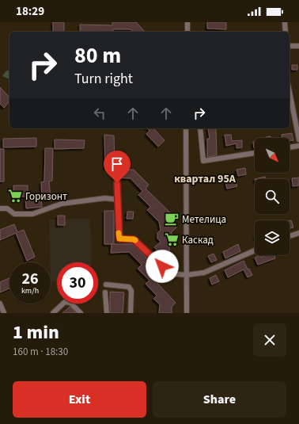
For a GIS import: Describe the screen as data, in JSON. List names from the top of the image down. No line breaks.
{"districts":["квартал 95А"],"places":{"supermarket":["Горизонт","Каскад"],"cafe":["Метелица"]},"north":"bottom right","page":{"status":"18:29","turn":["80 m","Turn right"],"speed":"26 km/h","limit":"30","heading":["1 min","160 m · 18:30"],"buttons":["Exit","Share"]}}
